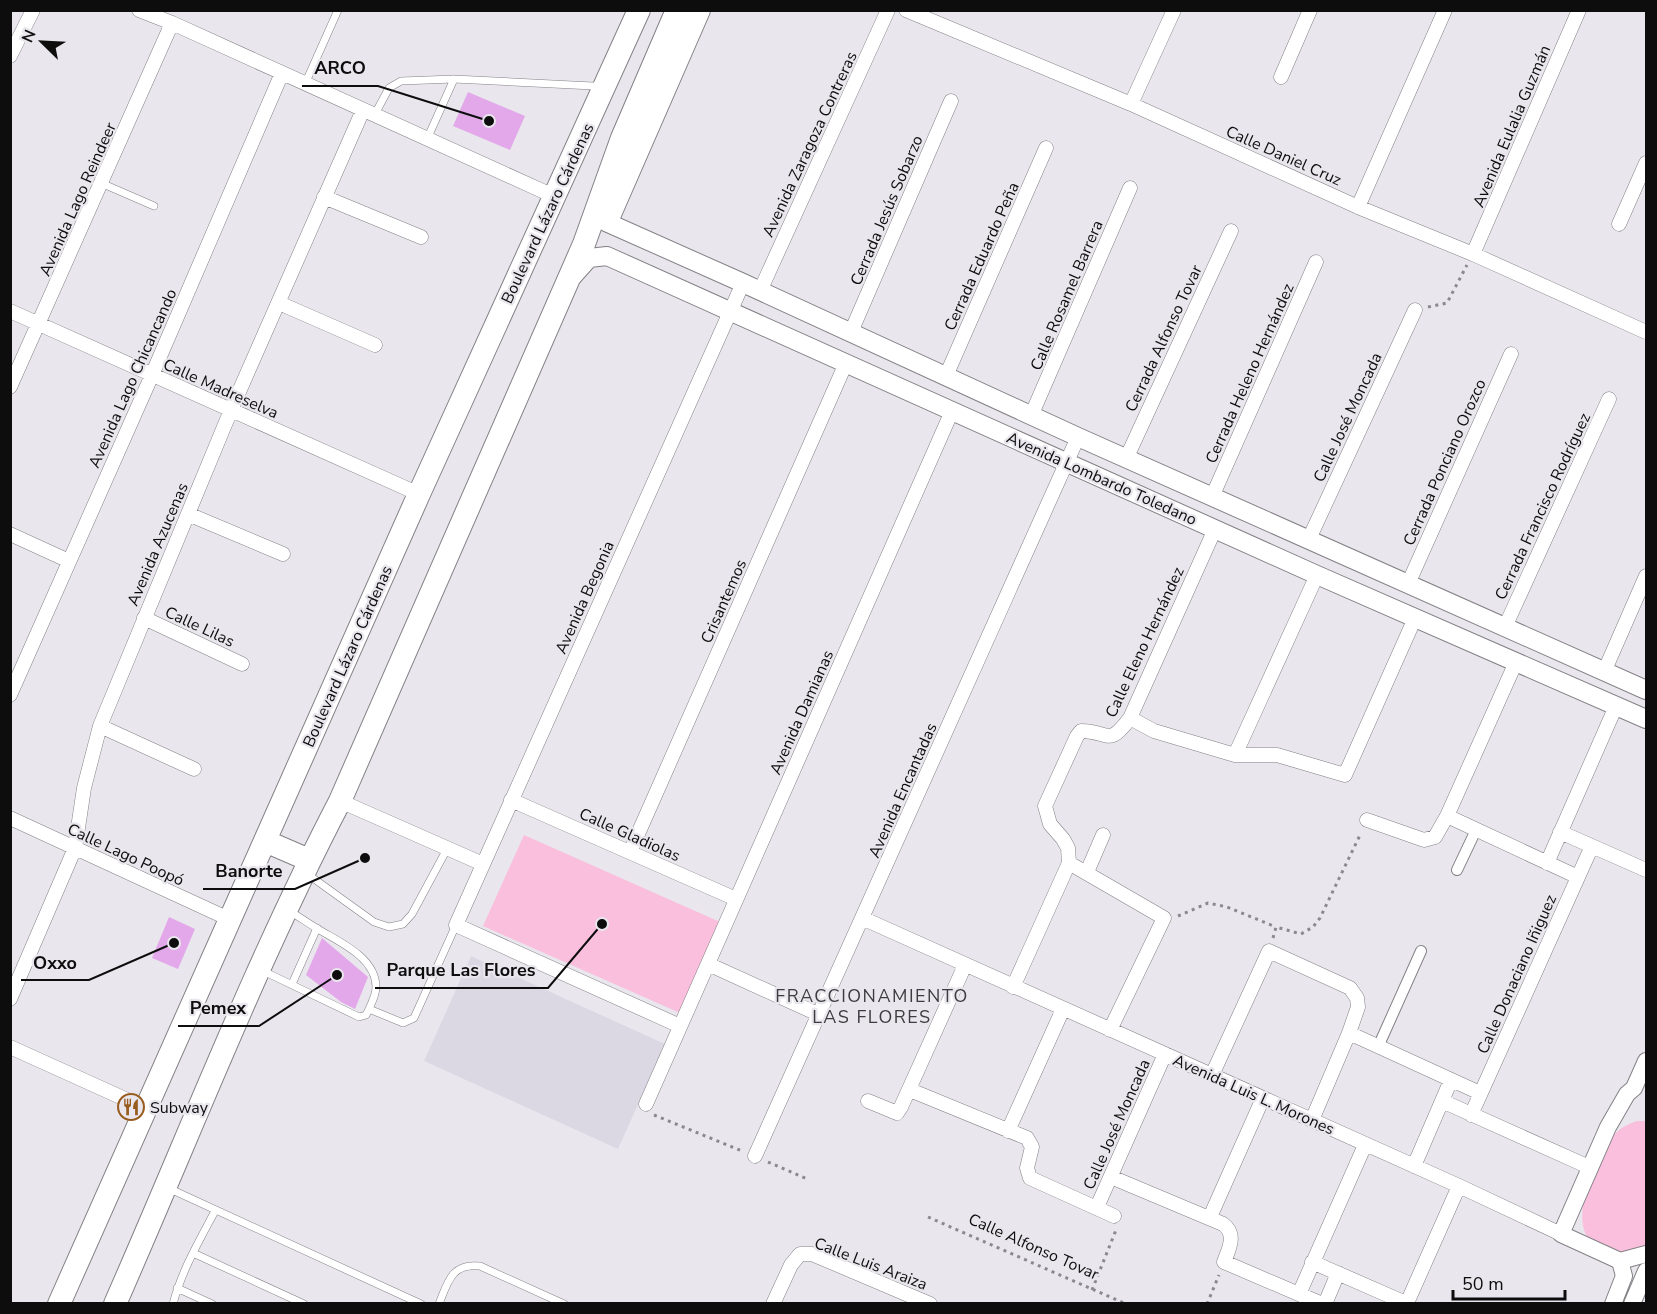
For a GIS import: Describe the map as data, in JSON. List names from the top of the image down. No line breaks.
{"streets":{"highway":["Boulevard Lázaro Cárdenas"],"main road":["Avenida Lombardo Toledano"],"street":["Avenida Eulalia Guzmán","Avenida Zaragoza Contreras","Calle Daniel Cruz","Avenida Lago Reindeer","Cerrada Jesús Sobarzo","Cerrada Eduardo Peña","Calle Rosamel Barrera","Cerrada Alfonso Tovar","Cerrada Heleno Hernández","Avenida Lago Chicancando","Calle Madreselva","Calle José Moncada","Cerrada Ponciano Orozco","Cerrada Francisco Rodríguez","Avenida Azucenas","Avenida Begonia","Crisantemos","Calle Lilas","Calle Eleno Hernández","Avenida Damianas","Avenida Encantadas","Calle Gladiolas","Calle Lago Poopó","Calle Donaciano Iñiguez","Avenida Luis L. Morones","Calle Luis Araiza"],"path":["Calle Alfonso Tovar"]},"crossings":[["Avenida Eulalia Guzmán","Calle Daniel Cruz"],["Avenida Zaragoza Contreras","Avenida Lombardo Toledano"],["Avenida Lago Reindeer","Calle Madreselva"],["Cerrada Jesús Sobarzo","Avenida Lombardo Toledano"],["Boulevard Lázaro Cárdenas","Calle Madreselva"],["Boulevard Lázaro Cárdenas","Calle Lago Poopó"],["Cerrada Eduardo Peña","Avenida Lombardo Toledano"],["Calle Rosamel Barrera","Avenida Lombardo Toledano"],["Cerrada Alfonso Tovar","Avenida Lombardo Toledano"],["Cerrada Heleno Hernández","Avenida Lombardo Toledano"],["Avenida Lago Chicancando","Calle Madreselva"],["Calle Madreselva","Avenida Azucenas"],["Calle José Moncada","Avenida Lombardo Toledano"],["Calle José Moncada","Avenida Luis L. Morones"],["Cerrada Ponciano Orozco","Avenida Lombardo Toledano"],["Avenida Lombardo Toledano","Cerrada Francisco Rodríguez"],["Avenida Lombardo Toledano","Avenida Begonia"],["Avenida Lombardo Toledano","Crisantemos"],["Avenida Lombardo Toledano","Calle Eleno Hernández"],["Avenida Lombardo Toledano","Avenida Damianas"],["Avenida Lombardo Toledano","Avenida Encantadas"],["Avenida Azucenas","Calle Lilas"],["Avenida Azucenas","Calle Lago Poopó"],["Avenida Begonia","Calle Gladiolas"],["Crisantemos","Calle Gladiolas"],["Avenida Damianas","Calle Gladiolas"],["Avenida Encantadas","Avenida Luis L. Morones"]],"districts":["FRACCIONAMIENTO LAS FLORES"],"places":{"other":["ARCO","Banorte","Parque Las Flores","Oxxo","Pemex"],"restaurant":["Subway"]},"scale_bar":"50 m","north":"top left"}
